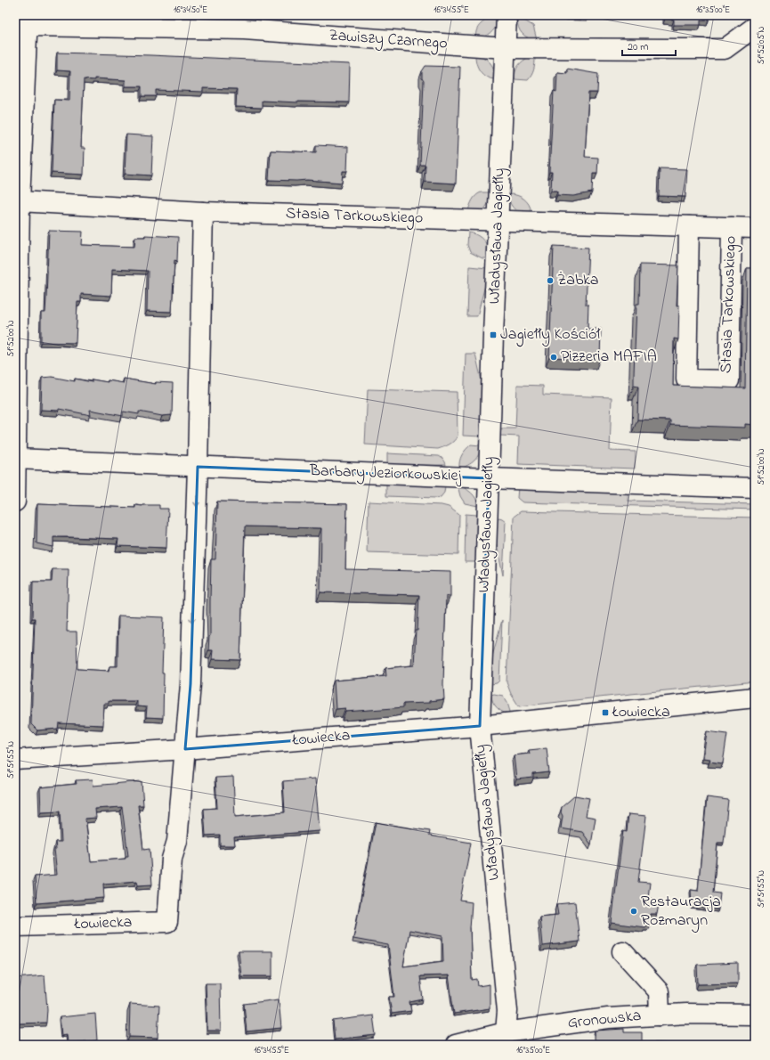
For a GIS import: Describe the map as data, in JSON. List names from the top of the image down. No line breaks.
{"streets":{"street":["Zawiszy Czarnego","Stasia Tarkowskiego","Władysława Jagiełły","Barbary Jeziorkowskiej","Łowiecka","Gronowska"]},"crossings":[["Zawiszy Czarnego","Władysława Jagiełły"],["Stasia Tarkowskiego","Władysława Jagiełły"],["Władysława Jagiełły","Barbary Jeziorkowskiej"],["Władysława Jagiełły","Łowiecka"],["Władysława Jagiełły","Gronowska"]],"places":{"other":["Żabka","Pizzeria MAFIA","Restauracja Rozmaryn"],"transit":["Jagiełły Kościół","Łowiecka"]},"scale_bar":"20 m","coordinates":["16°34'50\"E","16°34'55\"E","16°35'00\"E","51°52'05\"N","51°52'00\"N","51°51'55\"N"]}
